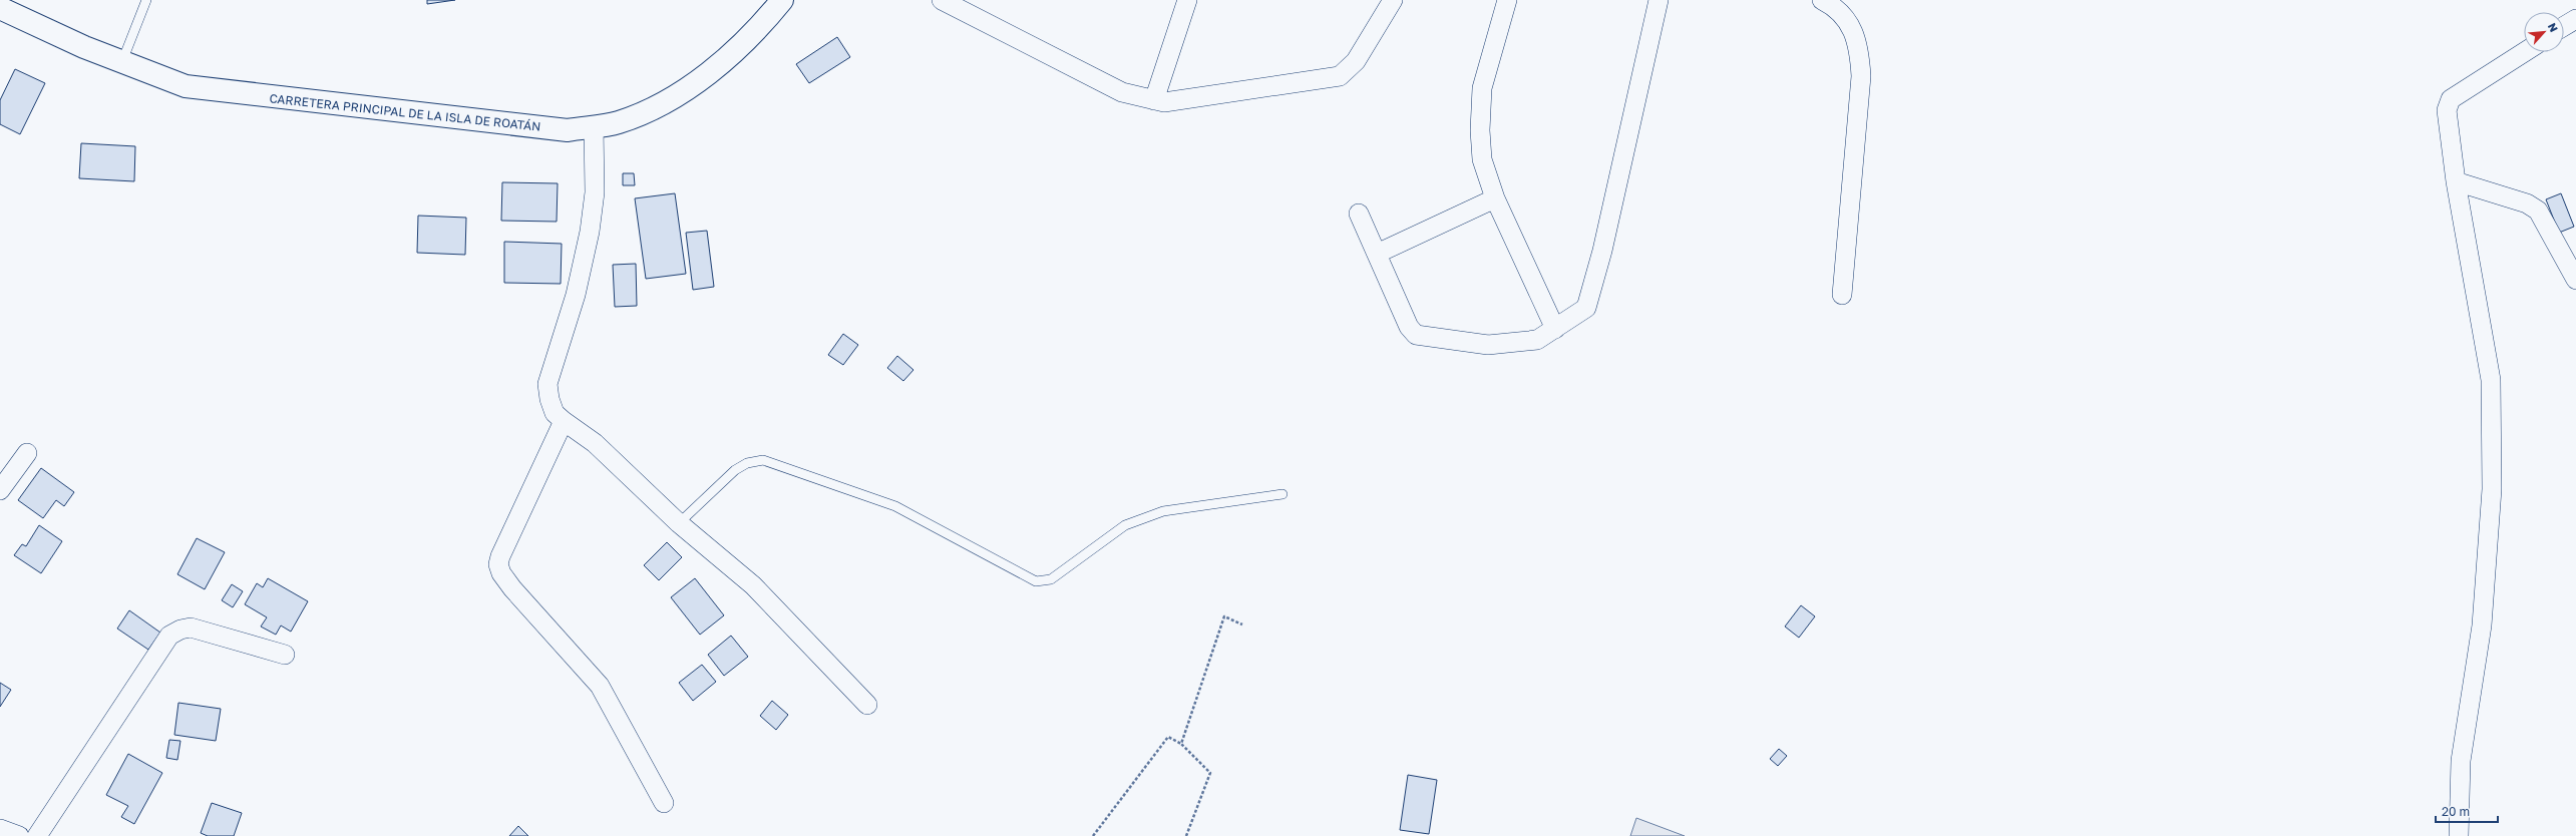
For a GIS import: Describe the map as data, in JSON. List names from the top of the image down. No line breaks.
{"streets":{"main road":["CARRETERA PRINCIPAL DE LA ISLA DE ROATÁN"]},"scale_bar":"20 m","north":"top right"}
